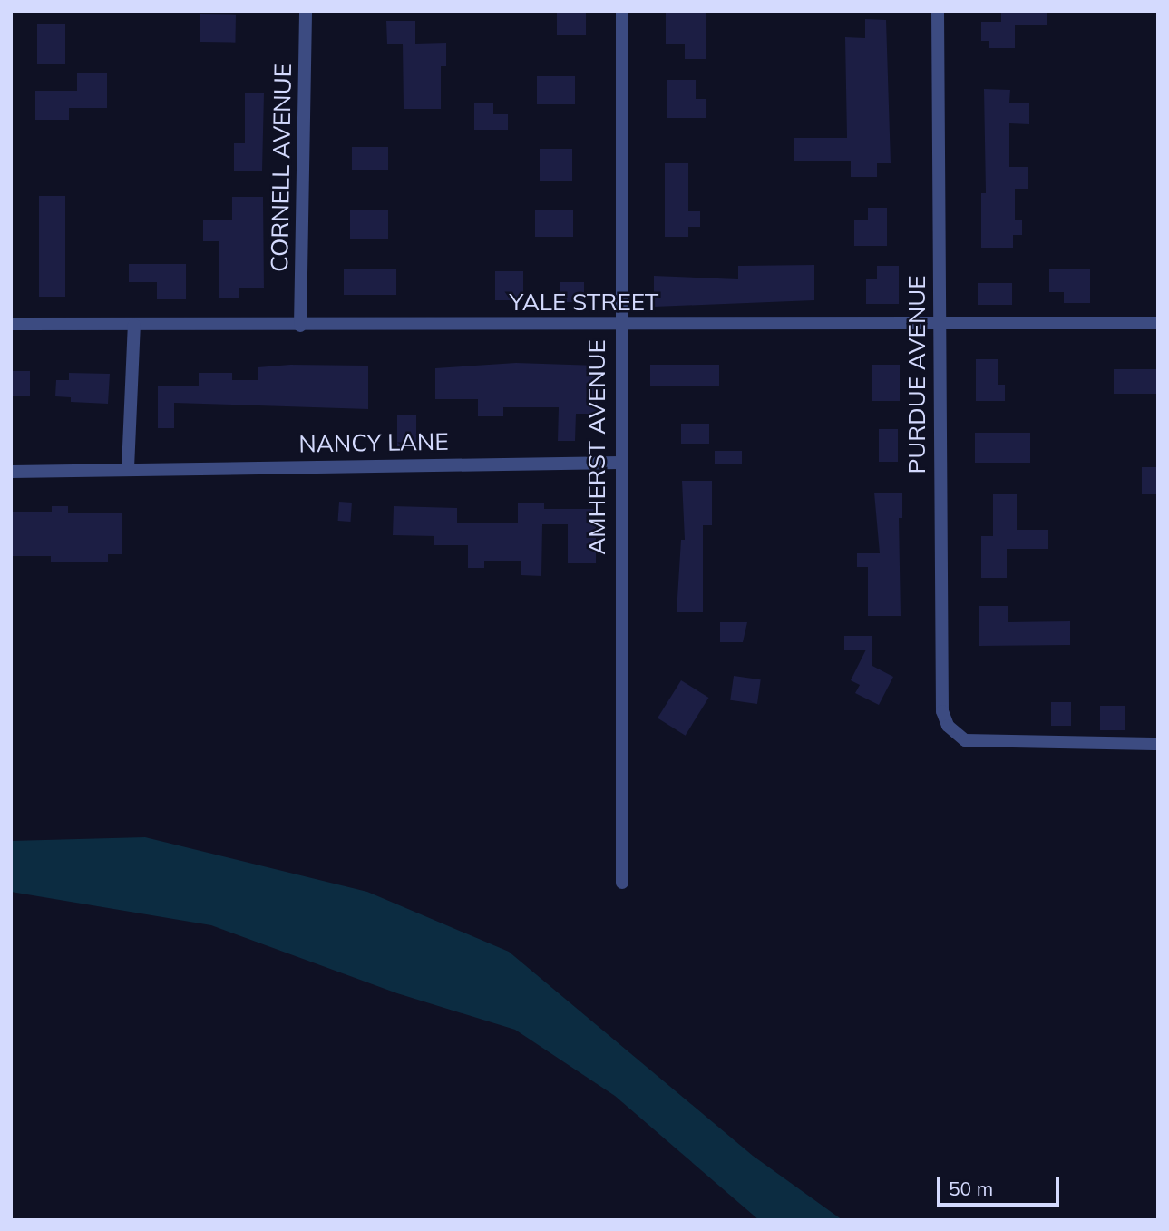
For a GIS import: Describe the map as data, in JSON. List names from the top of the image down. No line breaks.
{"streets":{"street":["CORNELL AVENUE","YALE STREET","PURDUE AVENUE","NANCY LANE","AMHERST AVENUE"]},"crossings":[["CORNELL AVENUE","YALE STREET"],["YALE STREET","PURDUE AVENUE"],["YALE STREET","AMHERST AVENUE"],["NANCY LANE","AMHERST AVENUE"]],"scale_bar":"50 m"}
